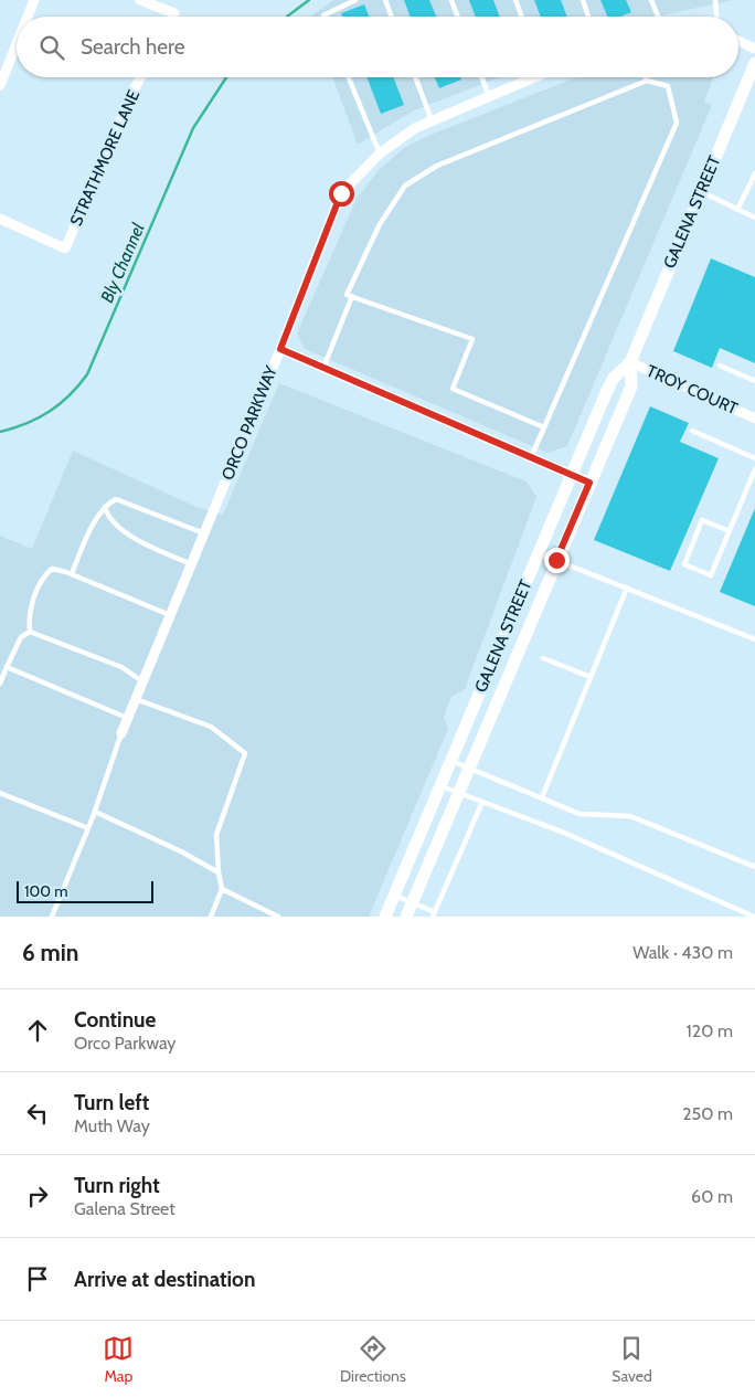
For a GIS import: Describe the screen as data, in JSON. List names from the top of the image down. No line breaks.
{"streets":{"street":["STRATHMORE LANE","GALENA STREET","TROY COURT","ORCO PARKWAY"]},"crossings":[["GALENA STREET","TROY COURT"]],"water":["Bly Channel"],"scale_bar":"100 m","page":{"search":"Search here","scale":"100 m","heading":["6 min","Walk · 430 m"],"list":[["Continue","Orco Parkway","120 m"],["Turn left","Muth Way","250 m"],["Turn right","Galena Street","60 m"],"Arrive at destination"],"nav":["Map","Directions","Saved"]}}
